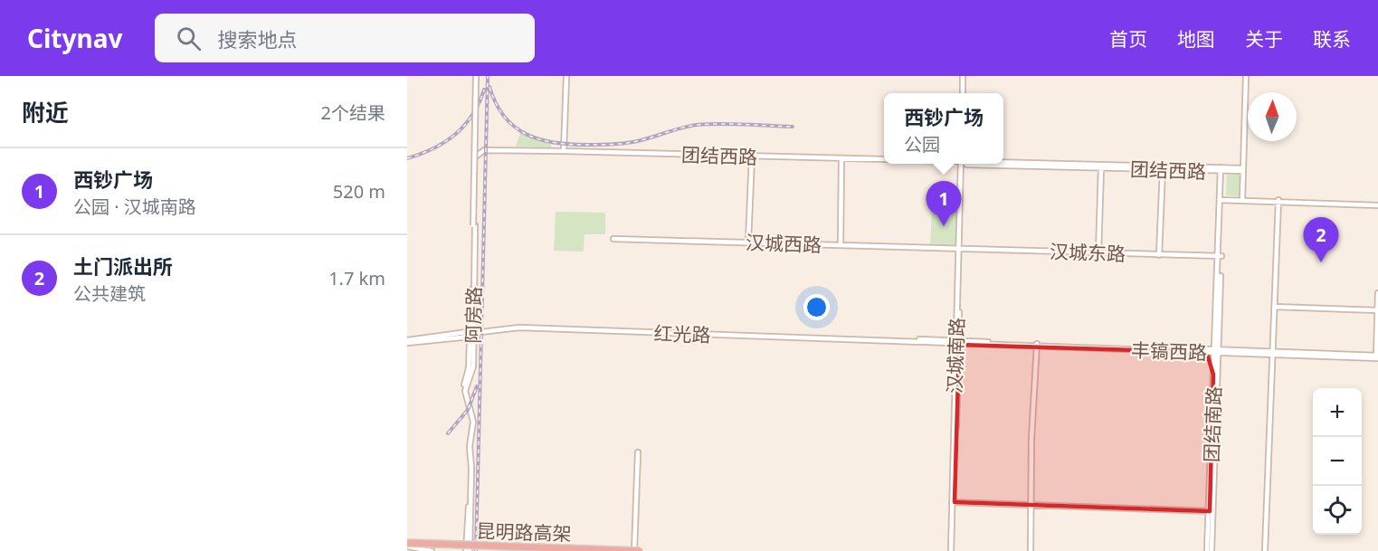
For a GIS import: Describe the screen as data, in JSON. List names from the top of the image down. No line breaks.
{"streets":{"highway":["昆明路高架"],"street":["团结西路","汉城西路","汉城东路","阿房路","红光路","丰镐西路","汉城南路","团结南路"]},"crossings":[["团结西路","团结南路"],["汉城西路","汉城东路"],["汉城西路","汉城南路"],["汉城东路","汉城南路"],["汉城东路","团结南路"],["阿房路","红光路"],["红光路","丰镐西路"],["红光路","汉城南路"],["丰镐西路","汉城南路"],["丰镐西路","团结南路"]],"north":"top","page":{"header":"Citynav","search":"搜索地点","nav":["首页","地图","关于","联系"],"heading":["附近","2个结果"],"popup":["西钞广场","公园"],"list":[{"mark":"1","name":"西钞广场","note":"公园 · 汉城南路","value":"520 m"},{"mark":"2","name":"土门派出所","note":"公共建筑","value":"1.7 km"}],"pins":["1","2"],"map_buttons":["+","−"]}}
